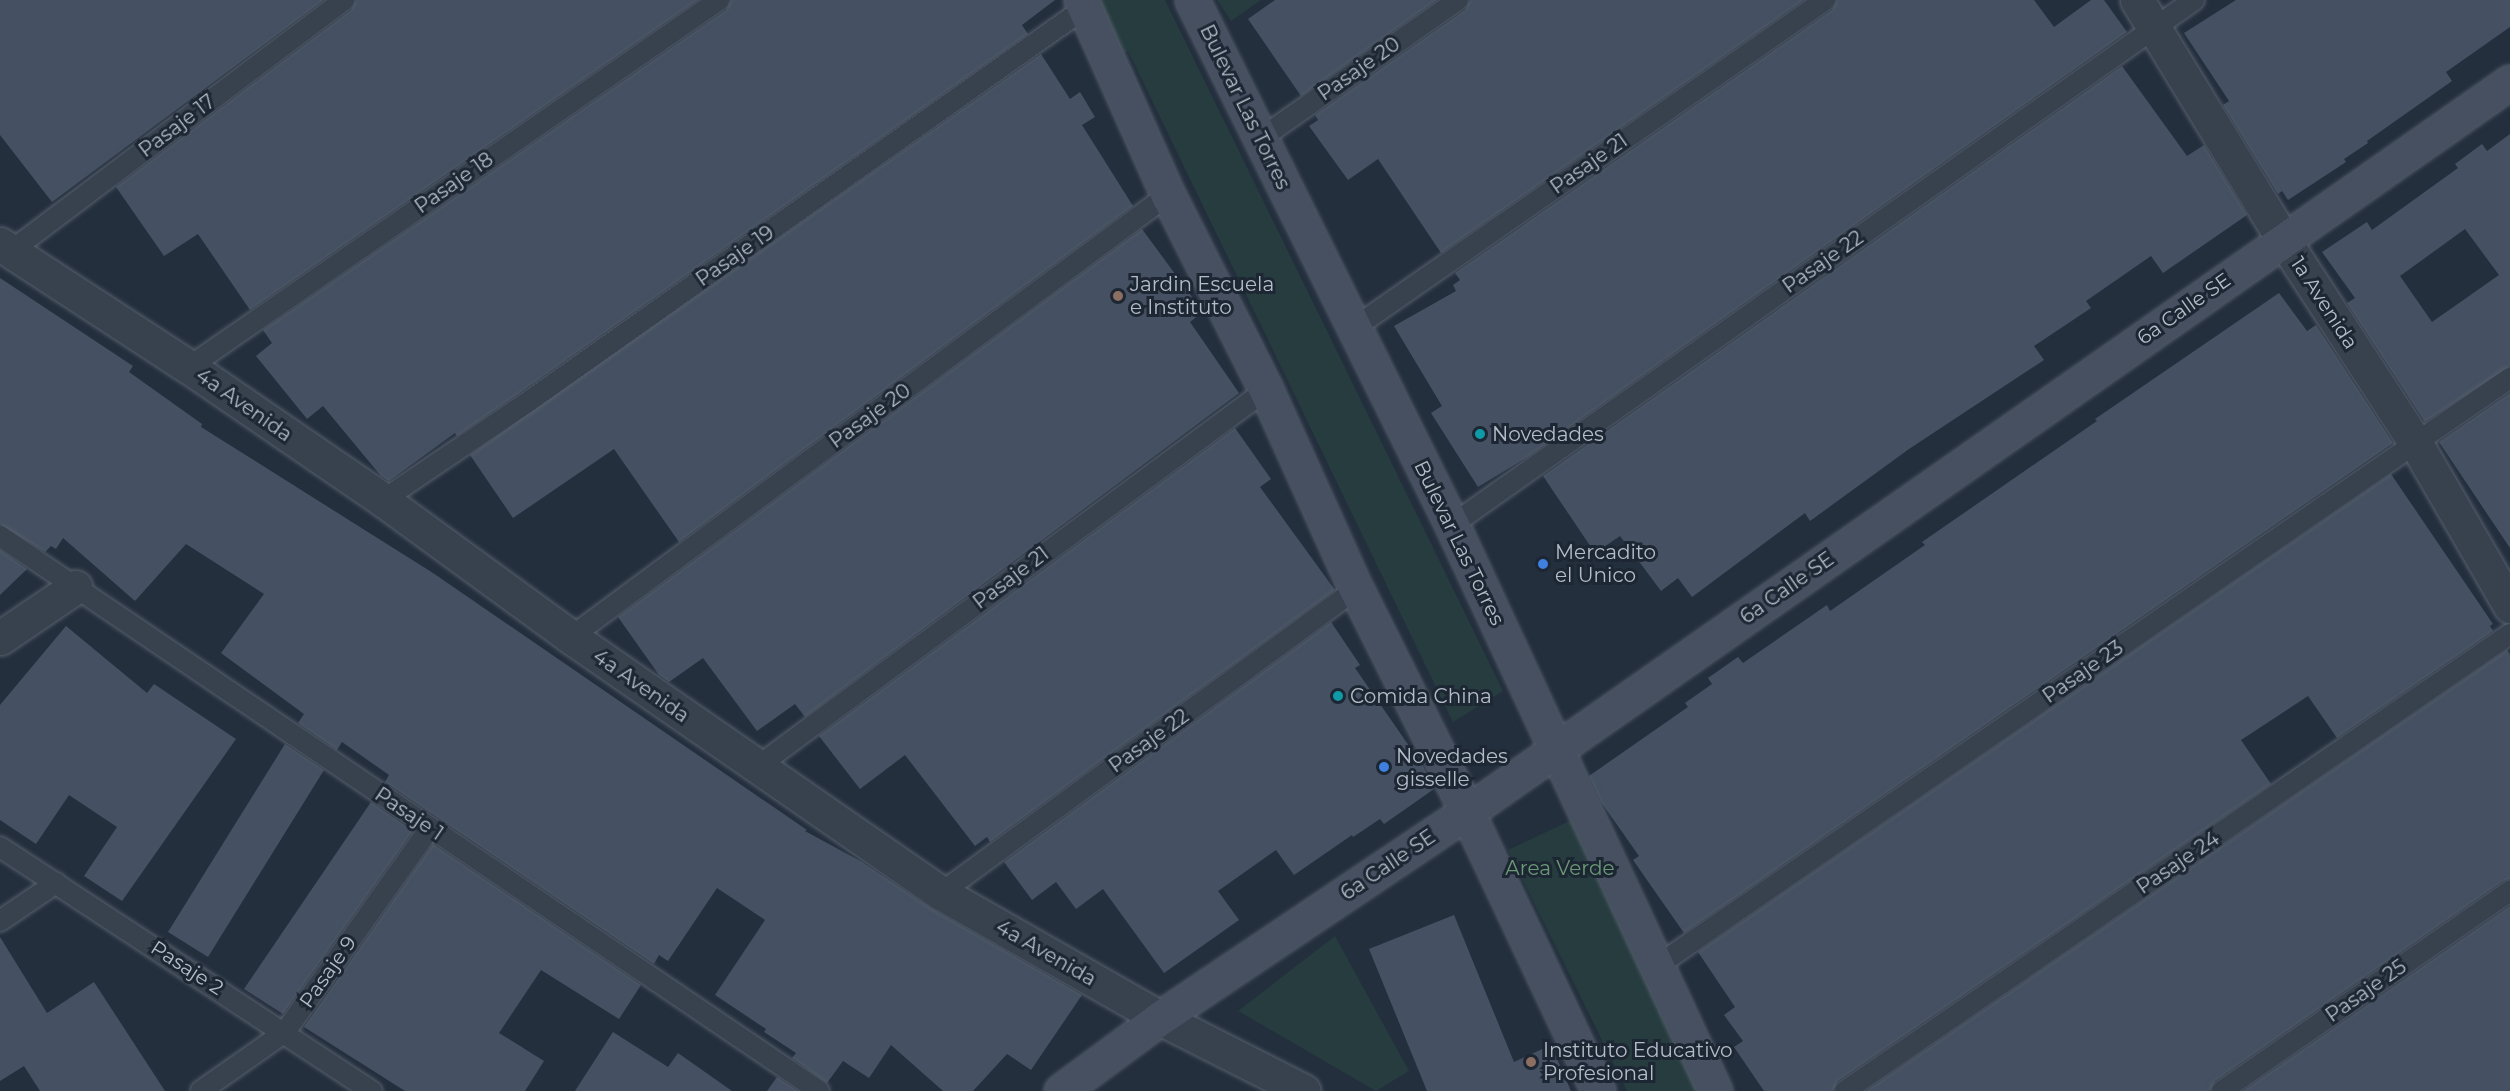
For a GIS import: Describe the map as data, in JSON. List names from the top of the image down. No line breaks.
{"streets":{"street":["Bulevar Las Torres","1a Avenida","6a Calle SE","4a Avenida"],"lane":["Pasaje 20","Pasaje 17","Pasaje 21","Pasaje 18","Pasaje 19","Pasaje 22","Pasaje 23","Pasaje 1","Pasaje 24","Pasaje 2","Pasaje 9","Pasaje 25"]},"crossings":[["Pasaje 20","Bulevar Las Torres"],["Pasaje 20","4a Avenida"],["Bulevar Las Torres","Pasaje 21"],["Bulevar Las Torres","Pasaje 22"],["Bulevar Las Torres","6a Calle SE"],["Bulevar Las Torres","Pasaje 23"],["Pasaje 17","4a Avenida"],["Pasaje 21","4a Avenida"],["Pasaje 18","4a Avenida"],["Pasaje 19","4a Avenida"],["Pasaje 22","1a Avenida"],["Pasaje 22","4a Avenida"],["1a Avenida","6a Calle SE"],["1a Avenida","Pasaje 23"],["6a Calle SE","4a Avenida"],["Pasaje 1","Pasaje 9"],["Pasaje 2","Pasaje 9"]],"parks":["Area Verde"],"places":["Jardin Escuela e Instituto","Novedades","Mercadito el Unico","Comida China","Novedades gisselle","Instituto Educativo Profesional"]}
